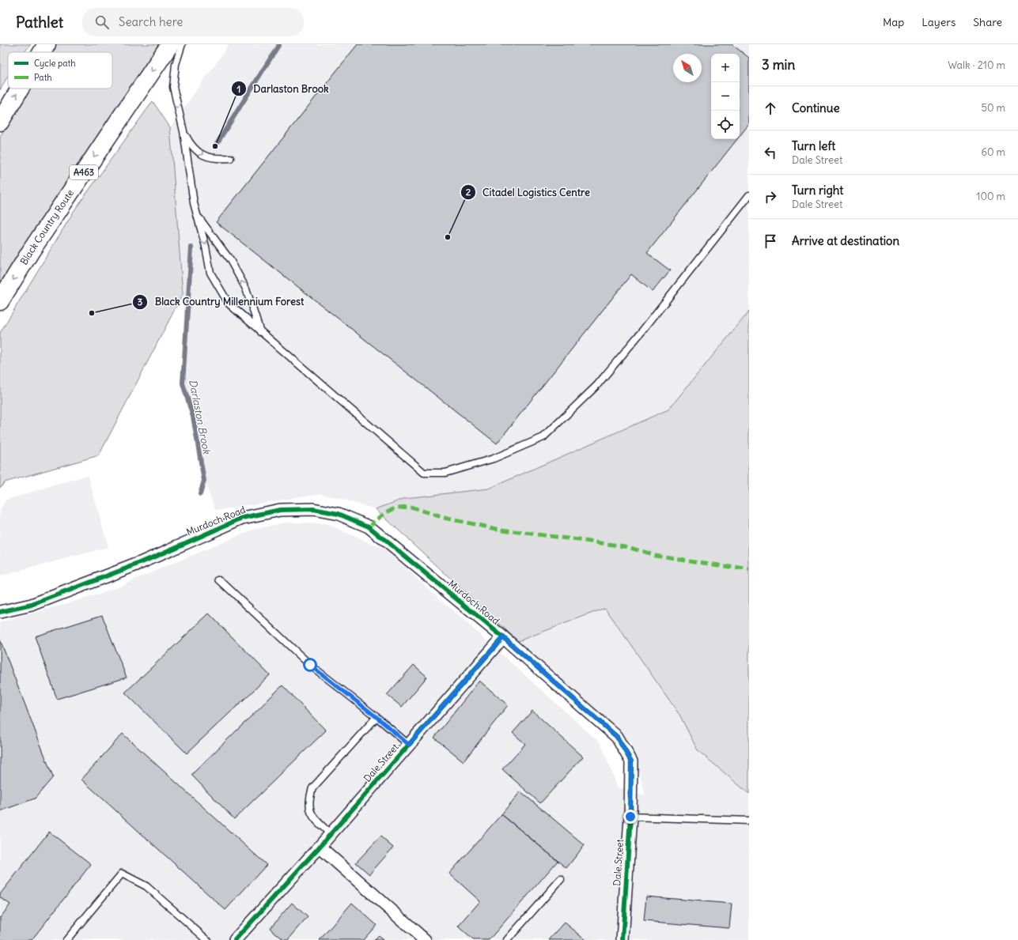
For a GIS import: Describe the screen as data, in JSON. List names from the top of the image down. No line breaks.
{"streets":{"highway":["A463","Black Country Route"],"street":["Murdoch Road","Dale Street"]},"crossings":[["Murdoch Road","Dale Street"]],"one_way":["Black Country Route"],"water":["Darlaston Brook"],"places":["Darlaston Brook","Citadel Logistics Centre","Black Country Millennium Forest"],"legend":["Cycle path","Path"],"north":"top left","page":{"header":"Pathlet","search":"Search here","nav":["Map","Layers","Share"],"heading":["3 min","Walk · 210 m"],"map_buttons":["+","−"],"list":[["Continue","50 m"],["Turn left","Dale Street","60 m"],["Turn right","Dale Street","100 m"],"Arrive at destination"]}}
